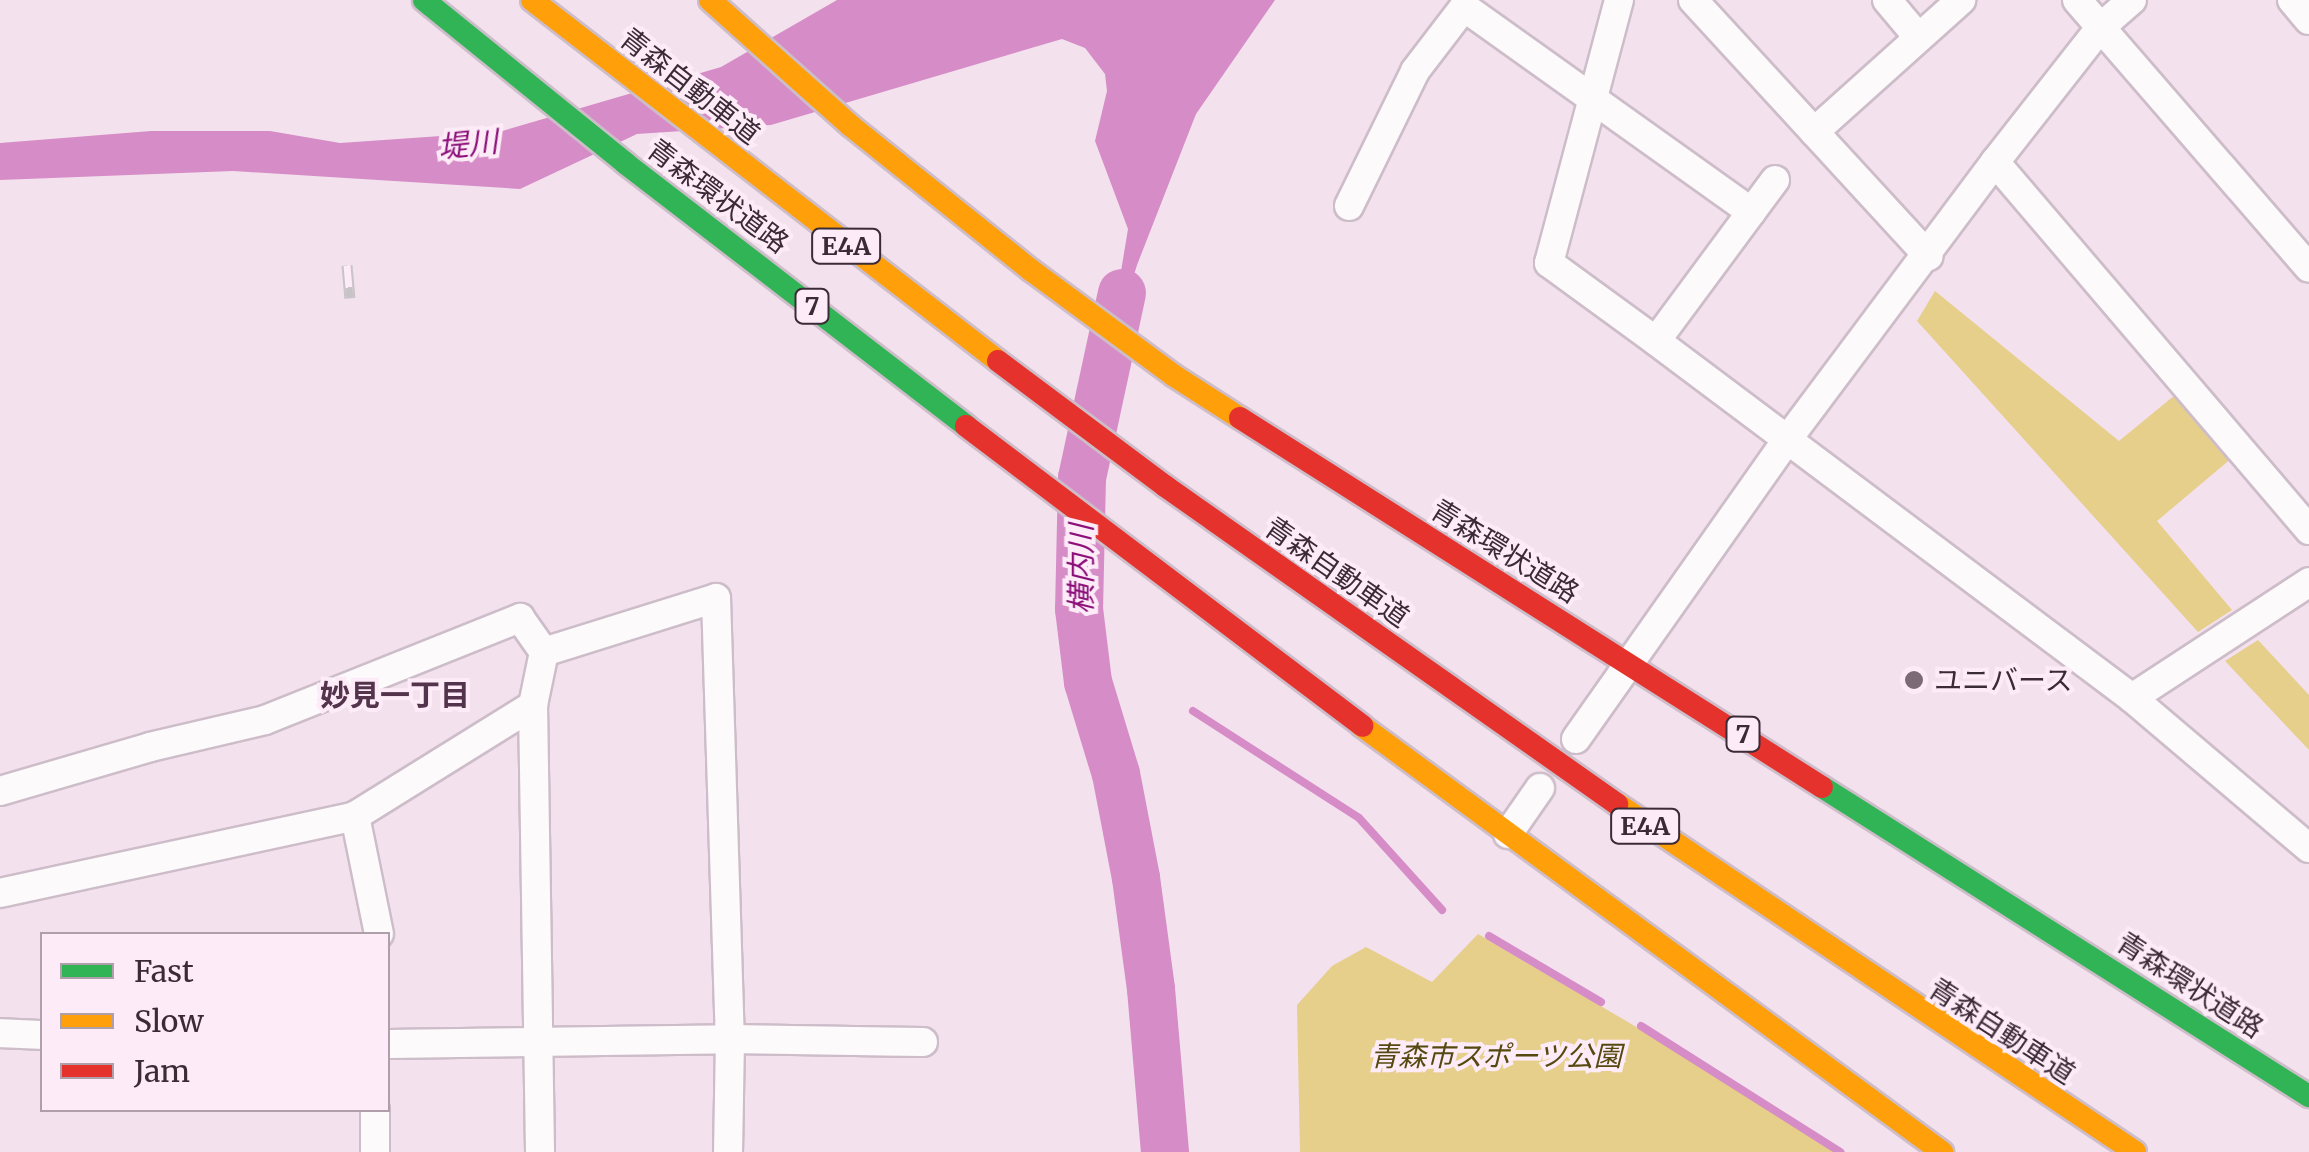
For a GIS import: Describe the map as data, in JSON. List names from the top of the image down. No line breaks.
{"streets":{"highway":["青森自動車道","青森環状道路","E4A","7"]},"districts":["妙見一丁目"],"water":["堤川","横内川"],"parks":["青森市スポーツ公園"],"places":["ユニバース"],"legend":["Fast","Slow","Jam"]}
